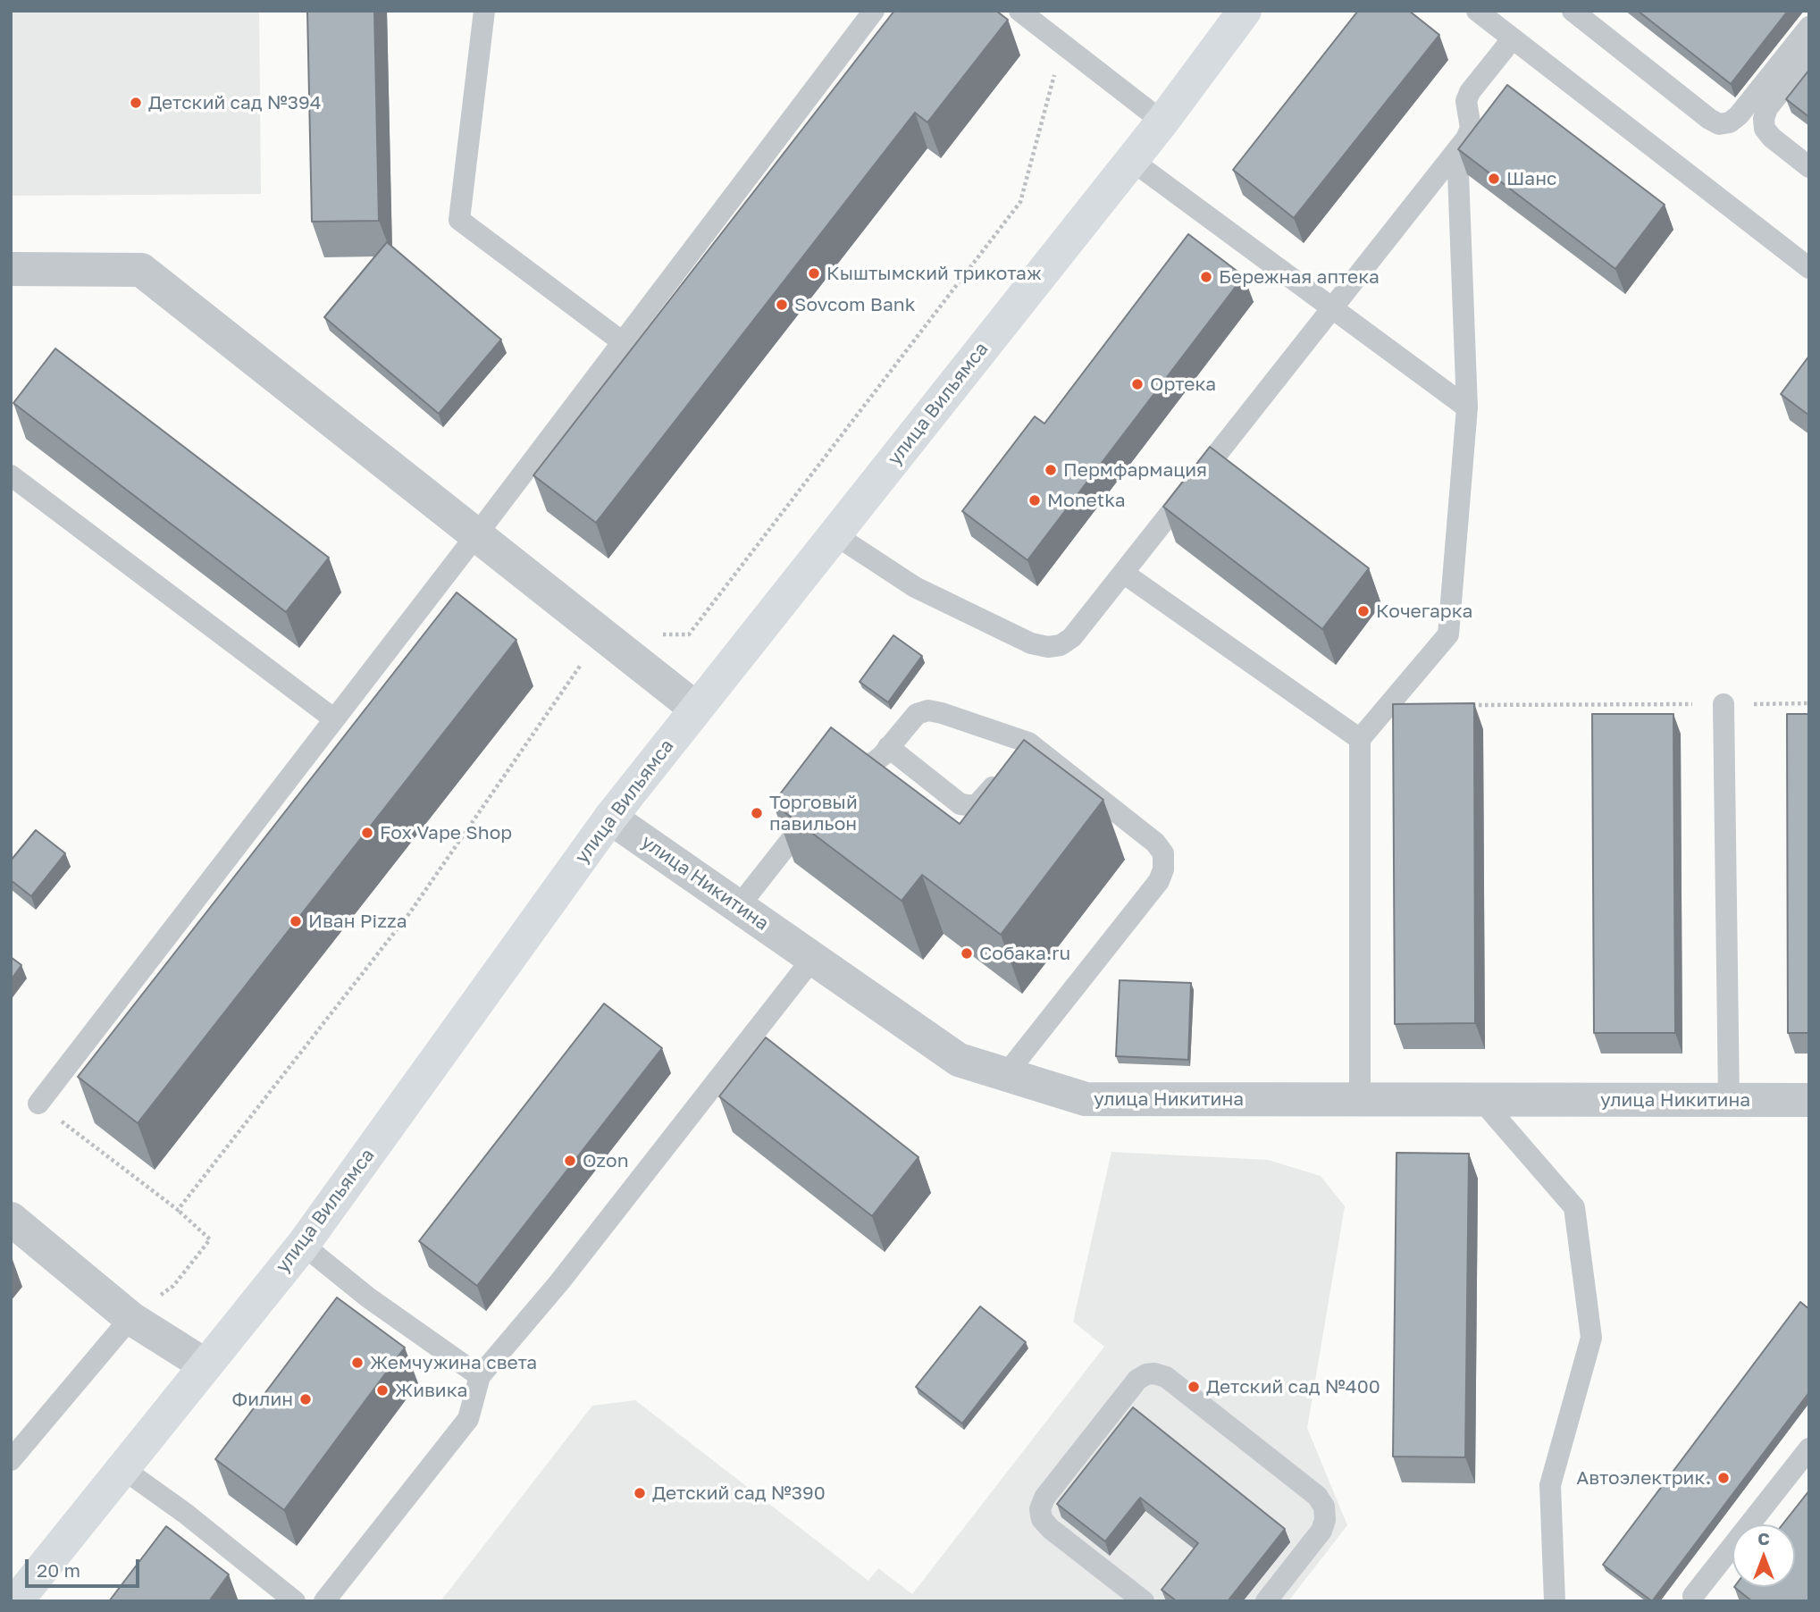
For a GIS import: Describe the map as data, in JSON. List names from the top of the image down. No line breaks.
{"streets":{"street":["улица Вильямса","улица Никитина"]},"crossings":[["улица Вильямса","улица Никитина"]],"places":["Детский сад №394","Шанс","Кыштымский трикотаж","Бережная аптека","Sovcom Bank","Ортека","Пермфармация","Monetka","Кочегарка","Торговый павильон","Fox Vape Shop","Иван Pizza","Собака.ru","Ozon","Жемчужина света","Детский сад №400","Живика","Филин","Автоэлектрик.","Детский сад №390"],"scale_bar":"20 m","north":"top"}
